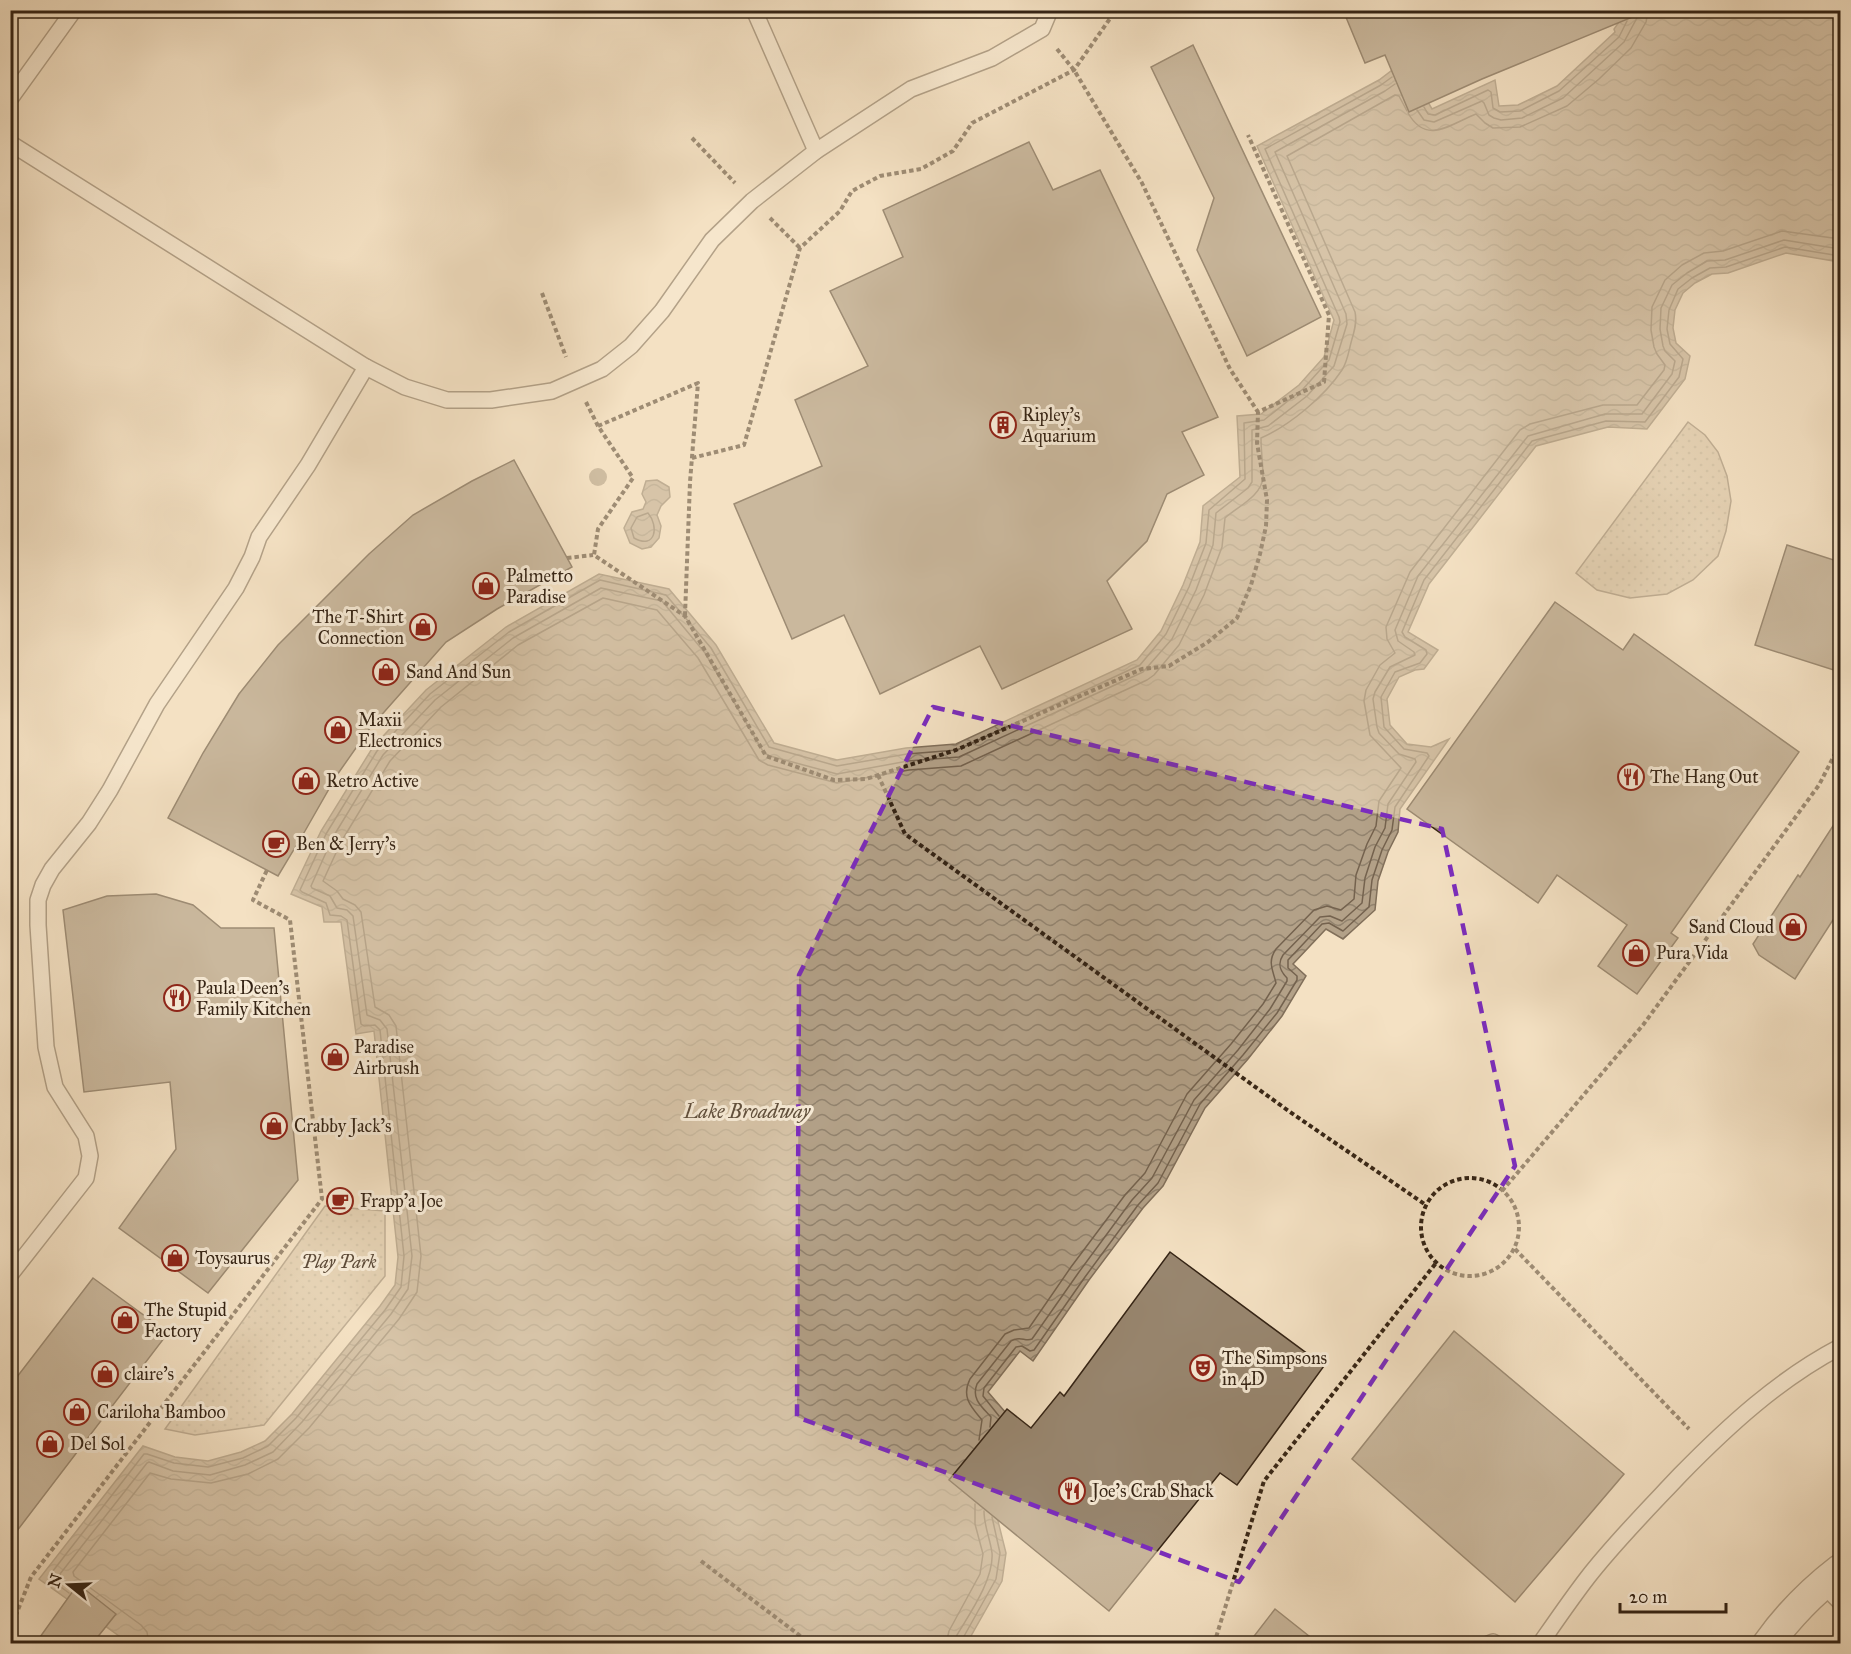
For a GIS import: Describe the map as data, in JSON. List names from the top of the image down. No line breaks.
{"water":["Lake Broadway"],"parks":["Play Park"],"places":{"building":["Ripley's Aquarium"],"shop":["Palmetto Paradise","The T-Shirt Connection","Sand And Sun","Maxii Electronics","Retro Active","Sand Cloud","Pura Vida","Paradise Airbrush","Crabby Jack's","Toysaurus","The Stupid Factory","claire's","Cariloha Bamboo","Del Sol"],"restaurant":["The Hang Out","Paula Deen's Family Kitchen","Joe's Crab Shack"],"cafe":["Ben & Jerry's","Frapp'a Joe"],"theatre":["The Simpsons in 4D"]},"scale_bar":"20 m","north":"left"}
